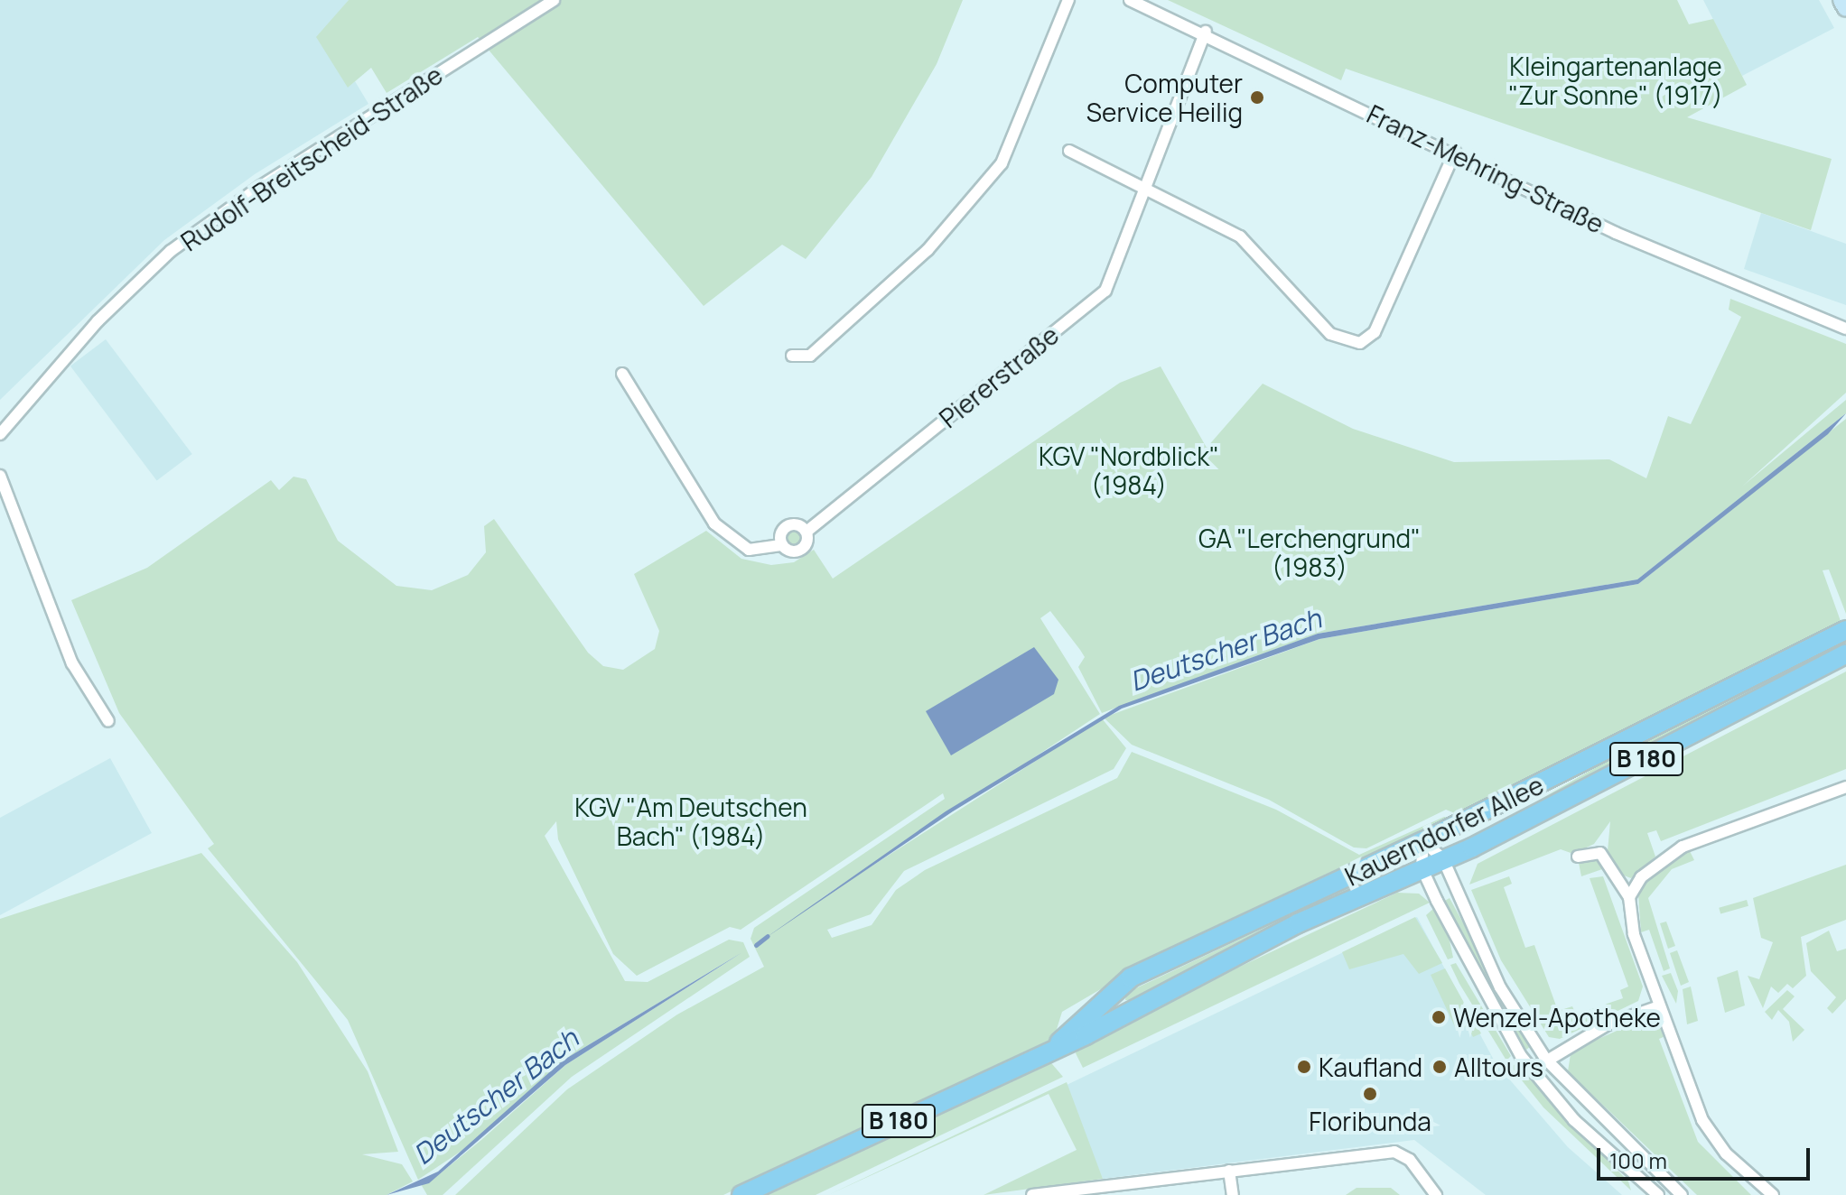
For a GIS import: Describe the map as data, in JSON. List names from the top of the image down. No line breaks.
{"streets":{"main road":["B 180","Kauerndorfer Allee"],"street":["Rudolf-Breitscheid-Straße","Franz-Mehring-Straße","Piererstraße"]},"crossings":[["Franz-Mehring-Straße","Piererstraße"]],"water":["Deutscher Bach"],"parks":["Kleingartenanlage \"Zur Sonne\" (1917)","KGV \"Nordblick\" (1984)","GA \"Lerchengrund\" (1983)","KGV \"Am Deutschen Bach\" (1984)"],"places":["Computer Service Heilig","Wenzel-Apotheke","Kaufland","Alltours","Floribunda"],"scale_bar":"100 m"}
